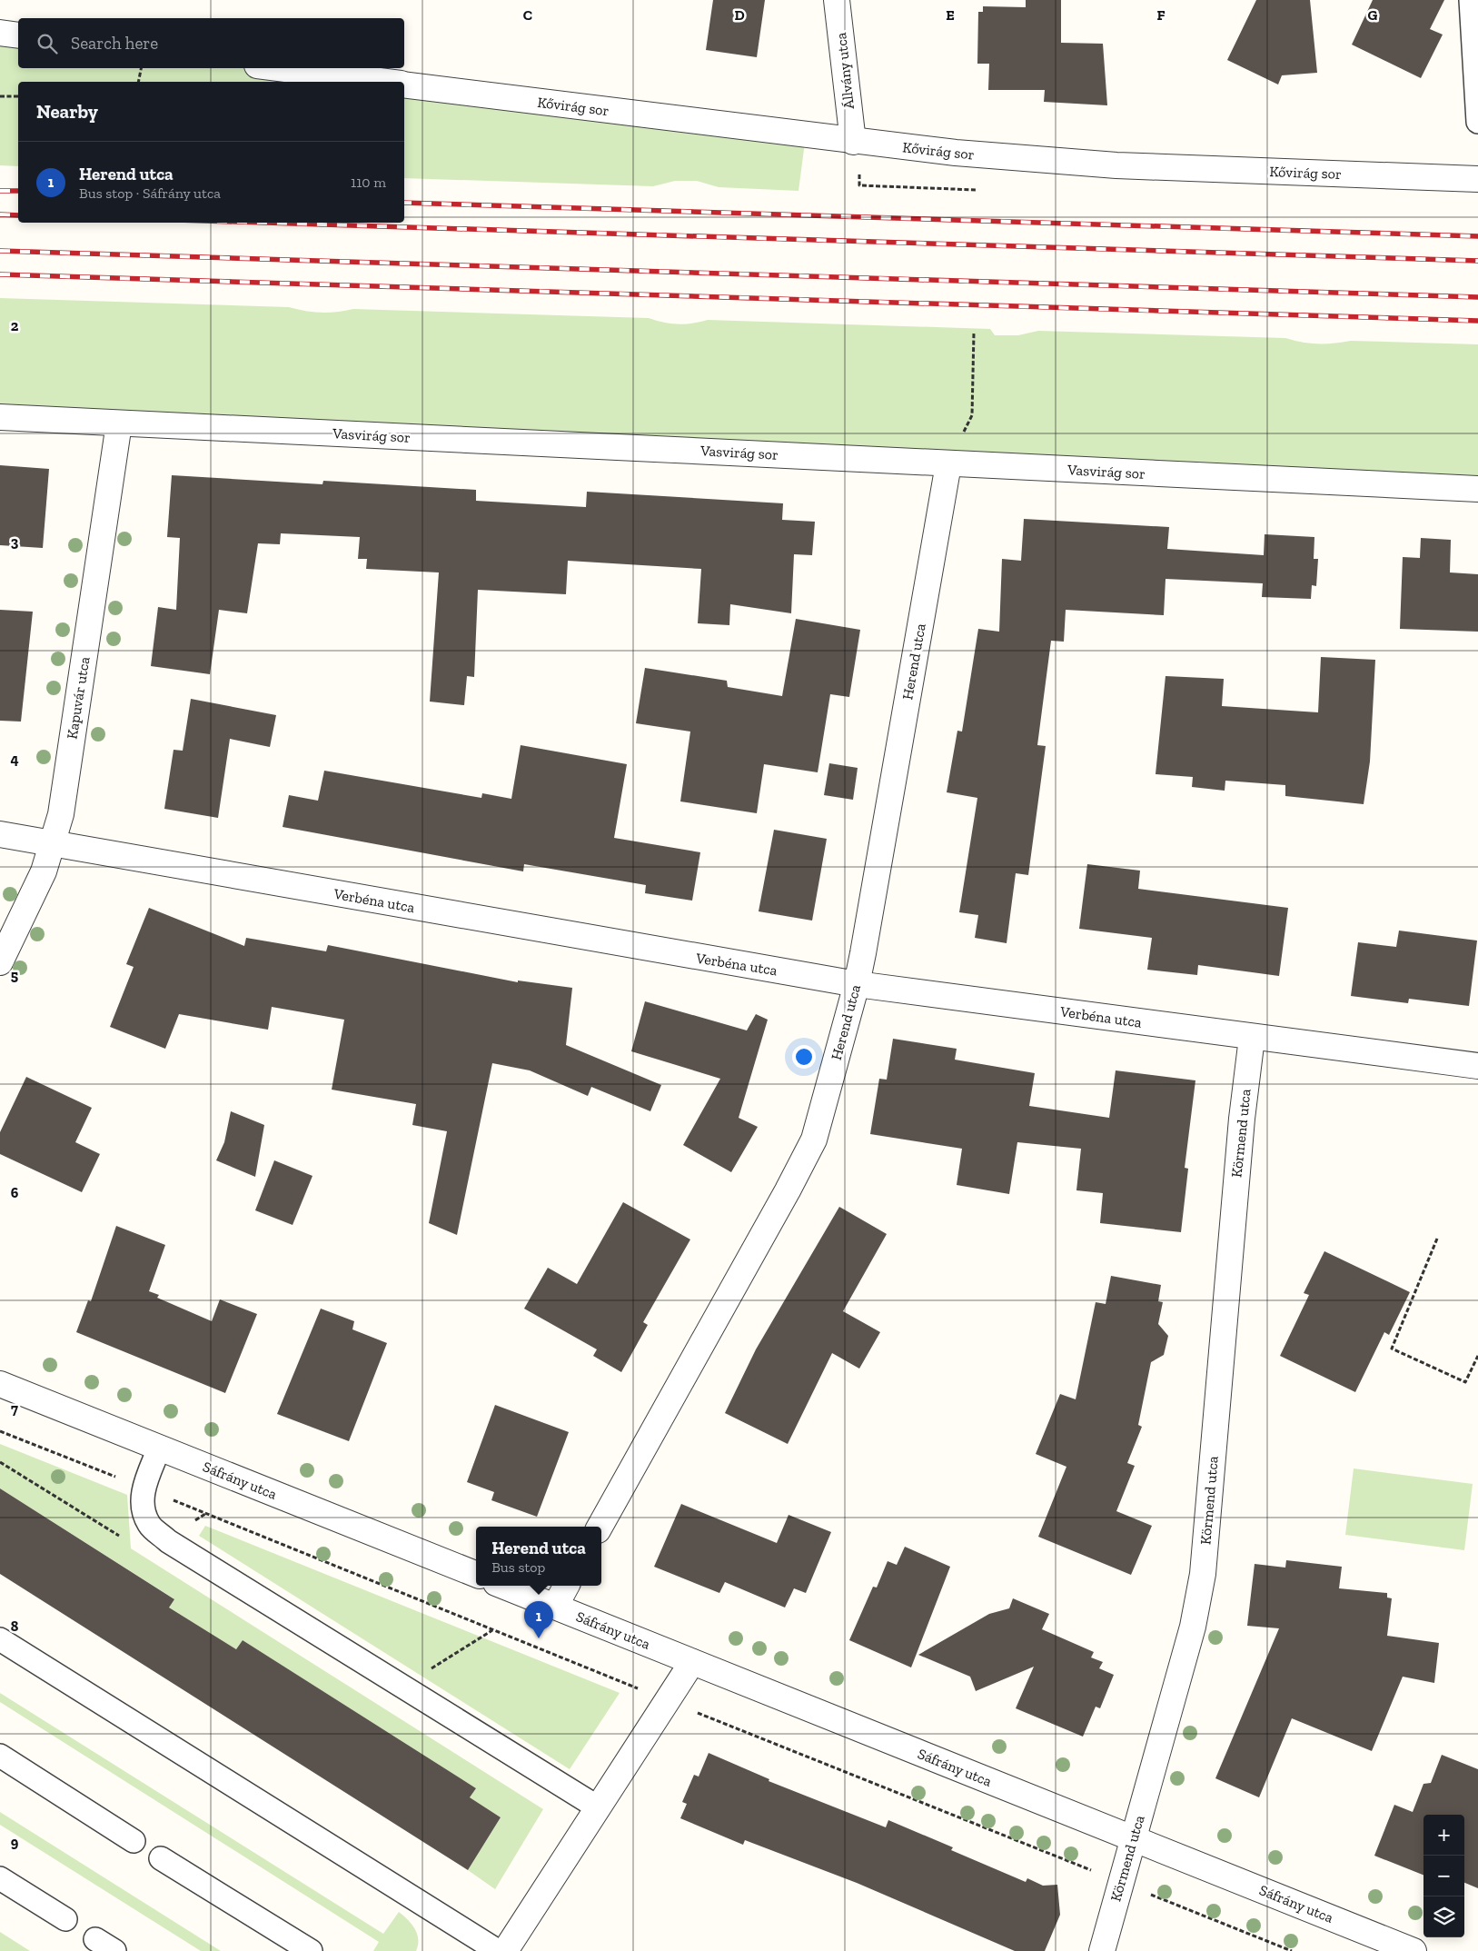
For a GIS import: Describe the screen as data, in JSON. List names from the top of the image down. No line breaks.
{"streets":{"street":["Állvány utca","Kővirág sor","Vasvirág sor","Herend utca","Kapuvár utca","Verbéna utca","Körmend utca","Sáfrány utca"]},"crossings":[["Állvány utca","Kővirág sor"],["Vasvirág sor","Herend utca"],["Vasvirág sor","Kapuvár utca"],["Herend utca","Verbéna utca"],["Kapuvár utca","Verbéna utca"],["Verbéna utca","Körmend utca"],["Körmend utca","Sáfrány utca"]],"page":{"search":"Search here","heading":"Nearby","list":[{"mark":"1","name":"Herend utca","note":"Bus stop · Sáfrány utca","value":"110 m"}],"popup":["Herend utca","Bus stop"],"pins":"1","map_buttons":["+","−"]},"grid":{"columns":["C","D","E","F","G"],"rows":["2","3","4","5","6","7","8","9"]}}
